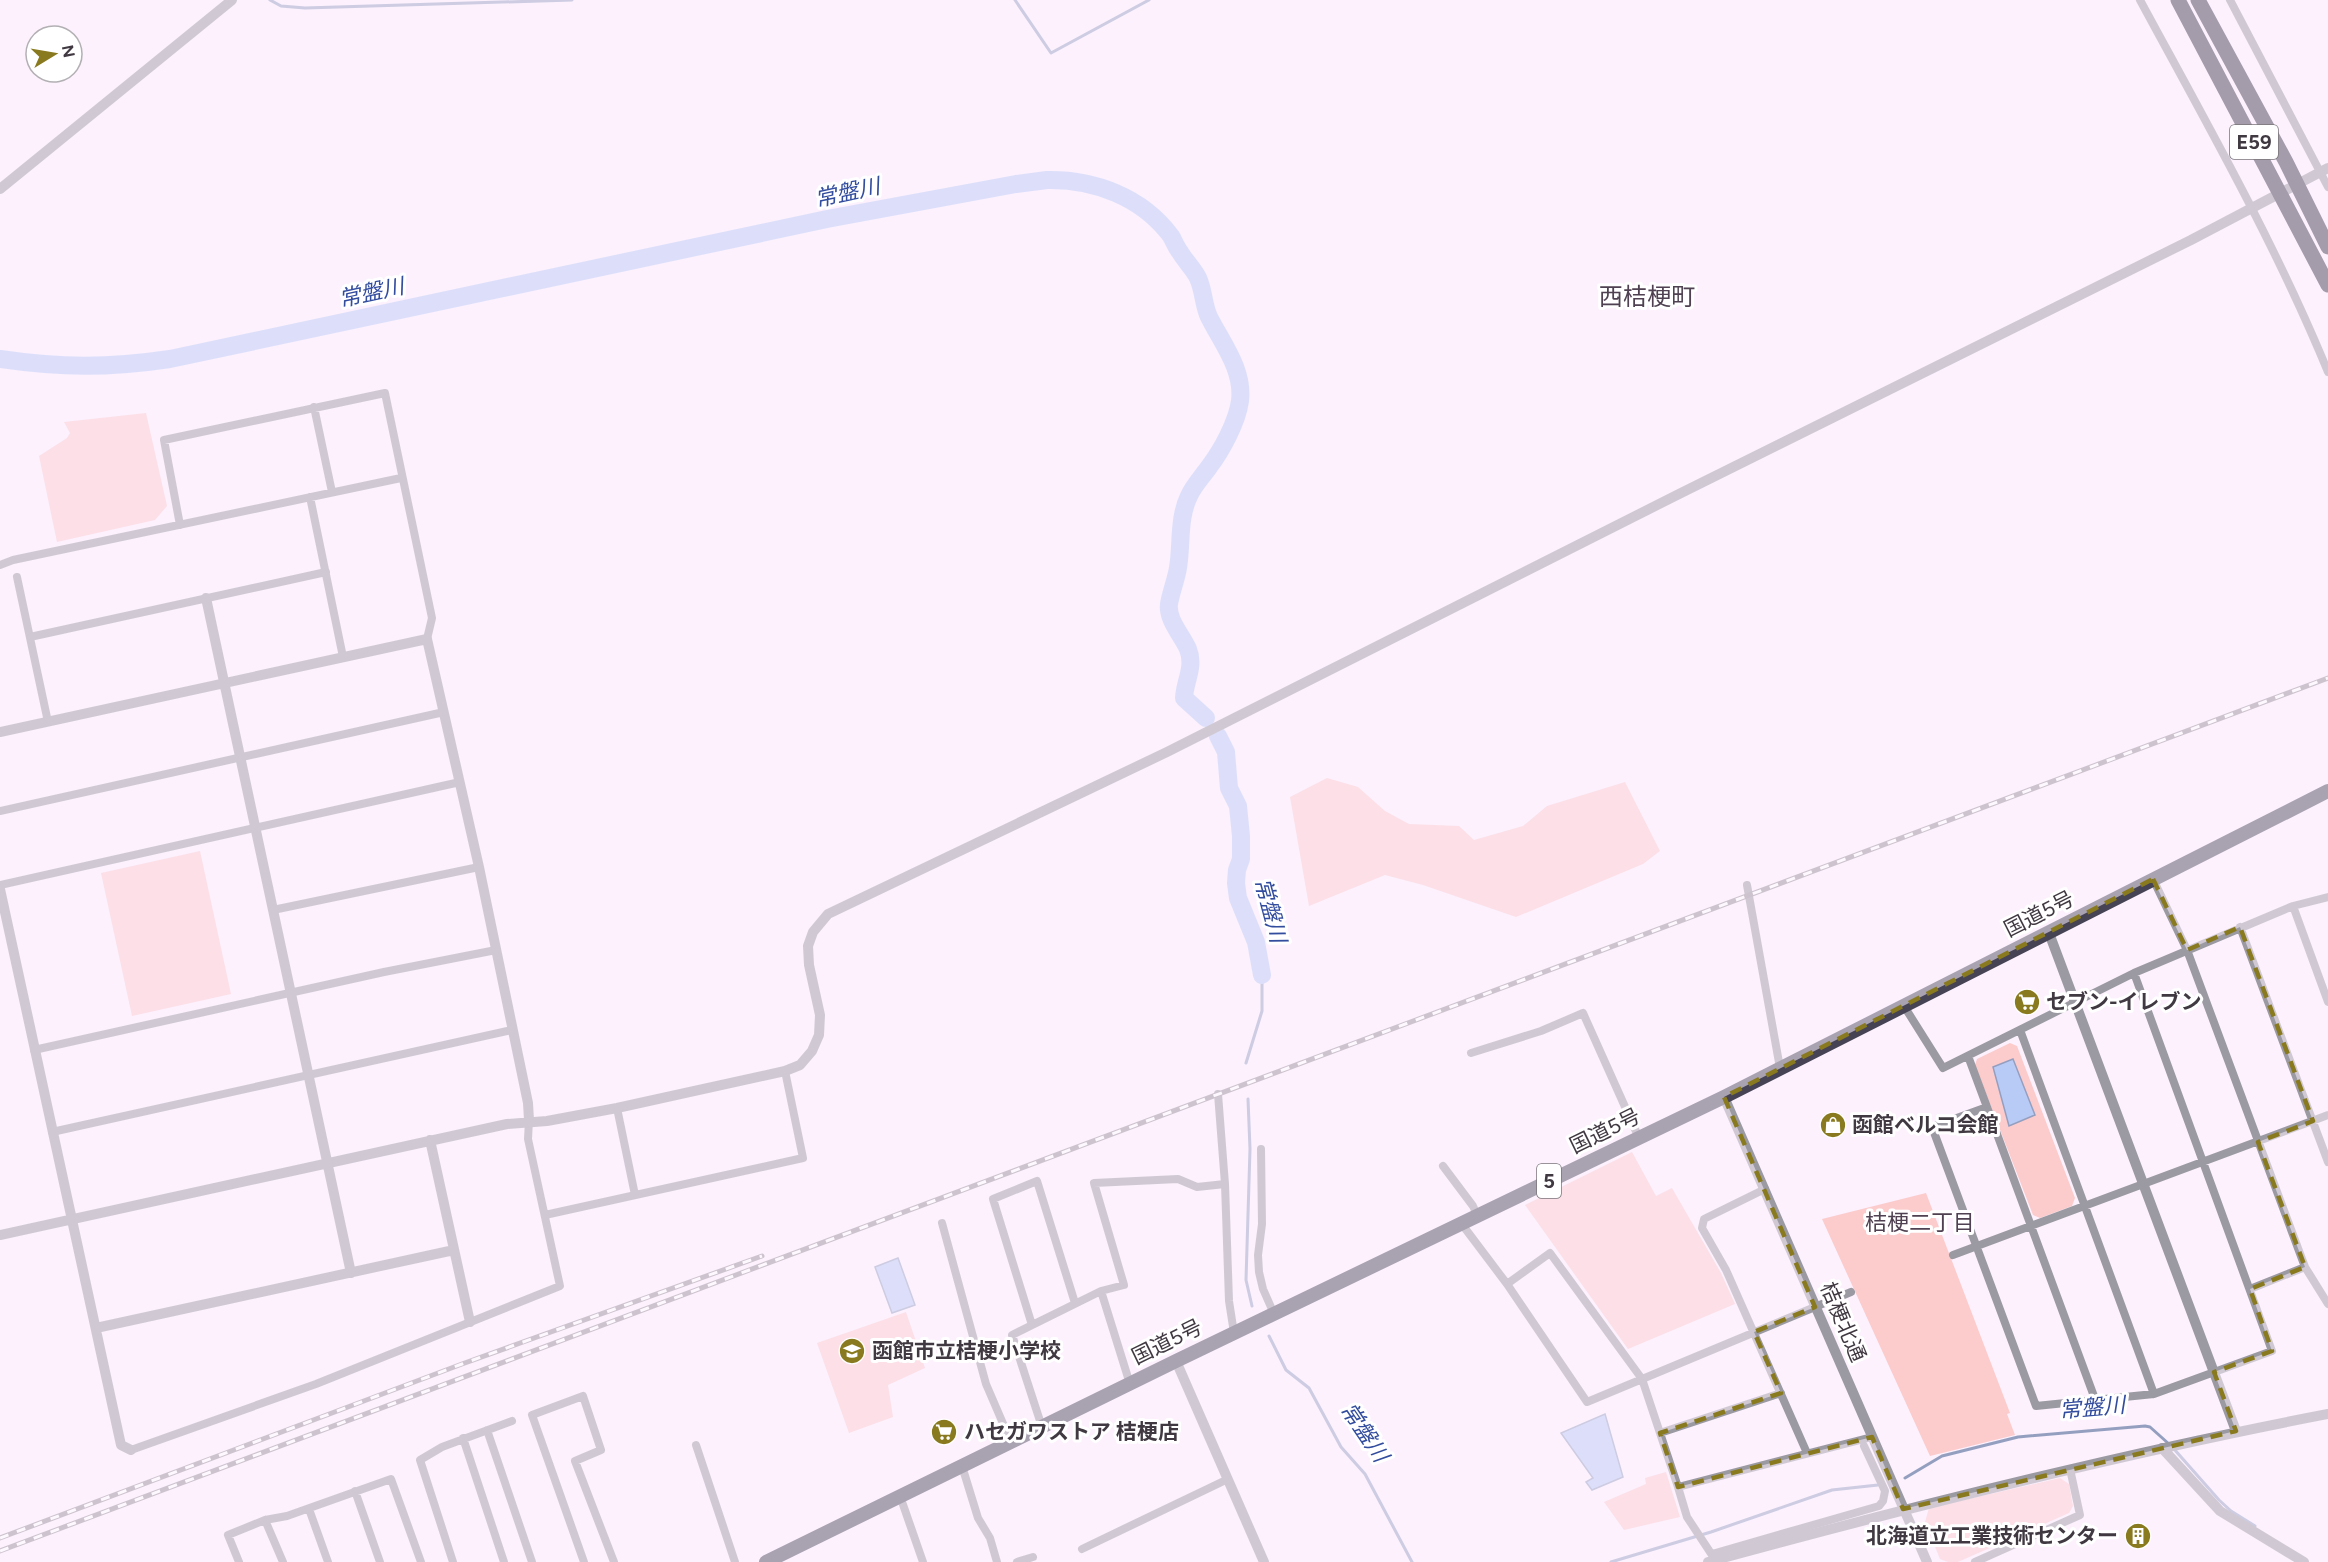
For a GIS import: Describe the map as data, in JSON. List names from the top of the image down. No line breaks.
{"streets":{"highway":["E59","国道5号","5"],"street":["桔梗北通"]},"crossings":[["国道5号","桔梗北通"]],"districts":["西桔梗町","桔梗二丁目"],"water":["常盤川"],"places":{"supermarket":["セブン-イレブン","ハセガワストア 桔梗店"],"shop":["函館ベルコ会館"],"school or university":["函館市立桔梗小学校"],"building":["北海道立工業技術センター"]},"north":"right"}
